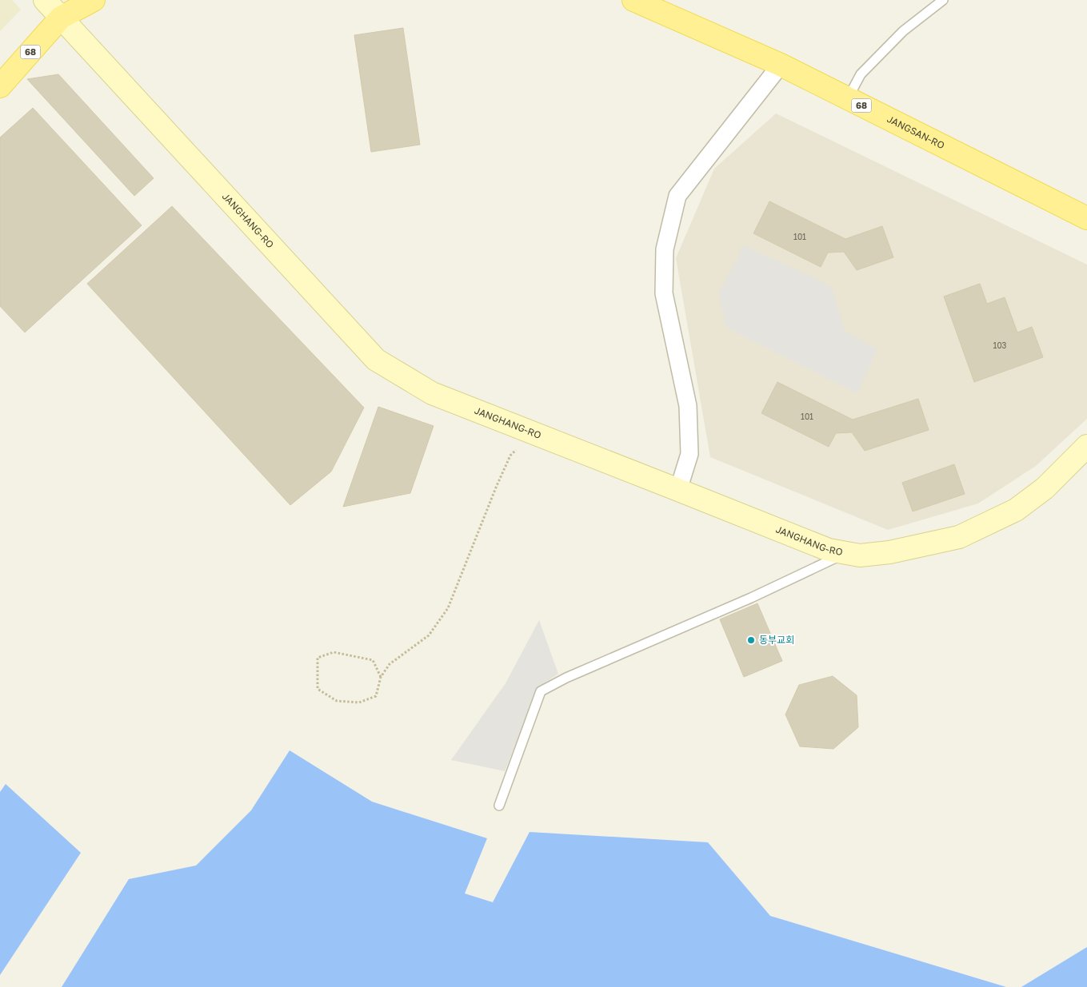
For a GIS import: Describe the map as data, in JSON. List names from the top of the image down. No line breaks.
{"streets":{"main road":["68","JANGSAN-RO"],"street":["JANGHANG-RO"]},"crossings":[["68","JANGHANG-RO"]],"places":["동부교회"],"house_numbers":["101","103","101"]}
